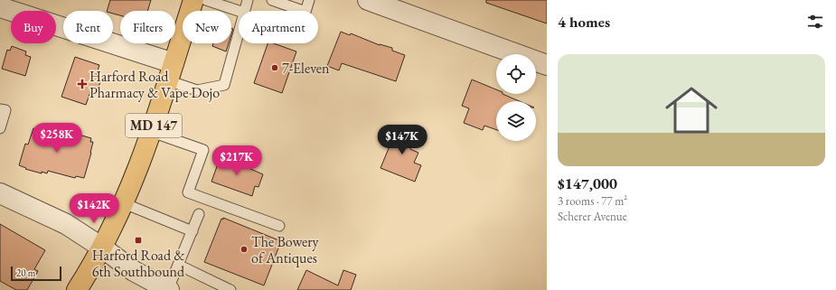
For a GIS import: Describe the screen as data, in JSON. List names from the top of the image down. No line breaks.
{"streets":{"main road":["MD 147"]},"places":{"other":["7-Eleven","The Bowery of Antiques"],"health":["Harford Road Pharmacy & Vape Dojo"],"transit":["Harford Road & 6th Southbound"]},"scale_bar":"20 m","page":{"heading":"4 homes","chip":["Buy","Rent","Filters","New","Apartment"],"list":[{"name":"$147,000","note":"3 rooms · 77 m² · Scherer Avenue"}],"price":["$258K","$147K","$217K","$142K"],"scale":"20 m"}}
